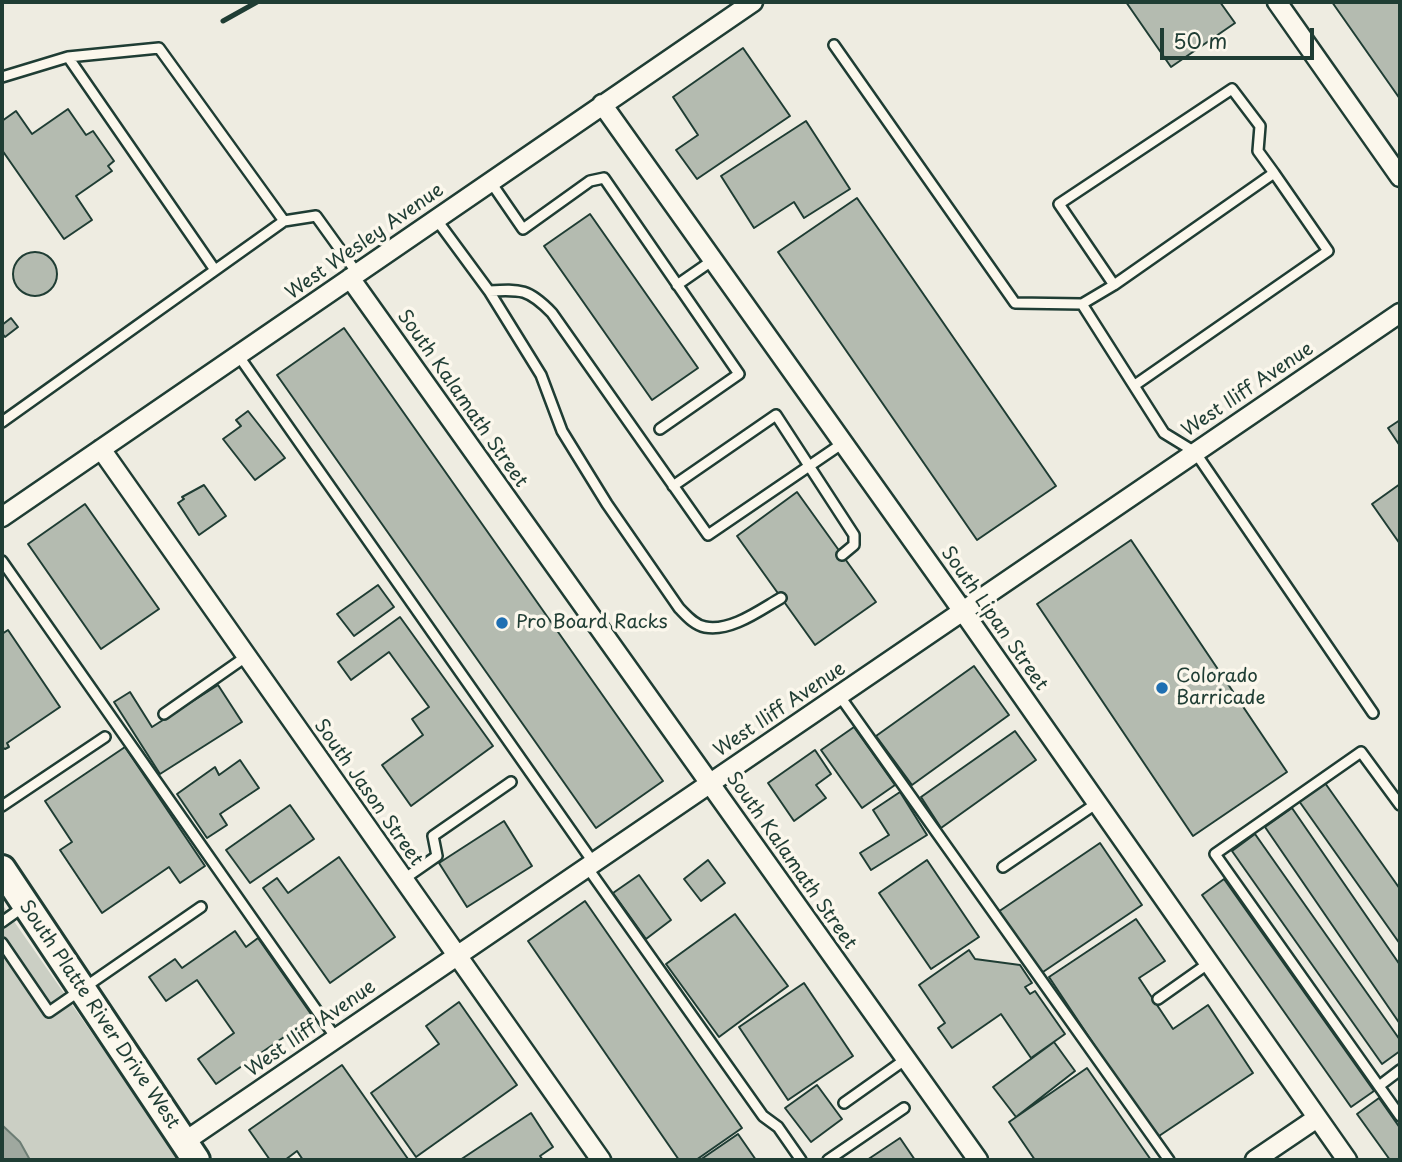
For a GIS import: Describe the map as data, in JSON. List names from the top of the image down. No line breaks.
{"streets":{"street":["West Wesley Avenue","West Iliff Avenue","South Kalamath Street","South Lipan Street","South Jason Street","South Platte River Drive West"]},"crossings":[["West Wesley Avenue","South Kalamath Street"],["West Wesley Avenue","South Lipan Street"],["West Wesley Avenue","South Jason Street"],["West Iliff Avenue","South Kalamath Street"],["West Iliff Avenue","South Lipan Street"],["West Iliff Avenue","South Jason Street"],["West Iliff Avenue","South Platte River Drive West"]],"places":["Pro Board Racks","Colorado Barricade"],"scale_bar":"50 m"}
